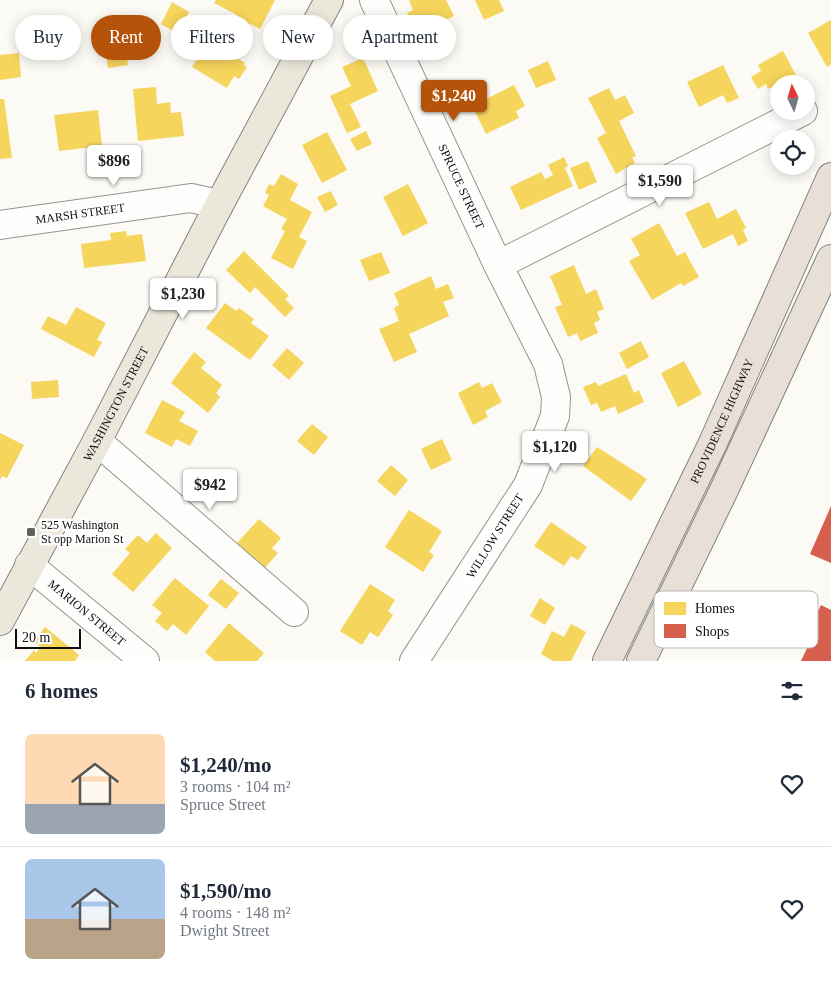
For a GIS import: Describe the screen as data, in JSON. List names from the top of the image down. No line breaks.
{"streets":{"highway":["PROVIDENCE HIGHWAY"],"main road":["WASHINGTON STREET"],"street":["SPRUCE STREET","MARSH STREET","WILLOW STREET","MARION STREET"]},"crossings":[["SPRUCE STREET","WILLOW STREET"],["MARSH STREET","WASHINGTON STREET"],["WASHINGTON STREET","MARION STREET"]],"places":{"transit":["525 Washington St opp Marion St"]},"legend":["Homes","Shops"],"scale_bar":"20 m","north":"top","page":{"chip":["Buy","Rent","Filters","New","Apartment"],"price":["$1,240","$896","$1,590","$1,230","$1,120","$942"],"scale":"20 m","heading":"6 homes","list":[{"name":"$1,240/mo","note":"3 rooms · 104 m² · Spruce Street"},{"name":"$1,590/mo","note":"4 rooms · 148 m² · Dwight Street"}]}}
